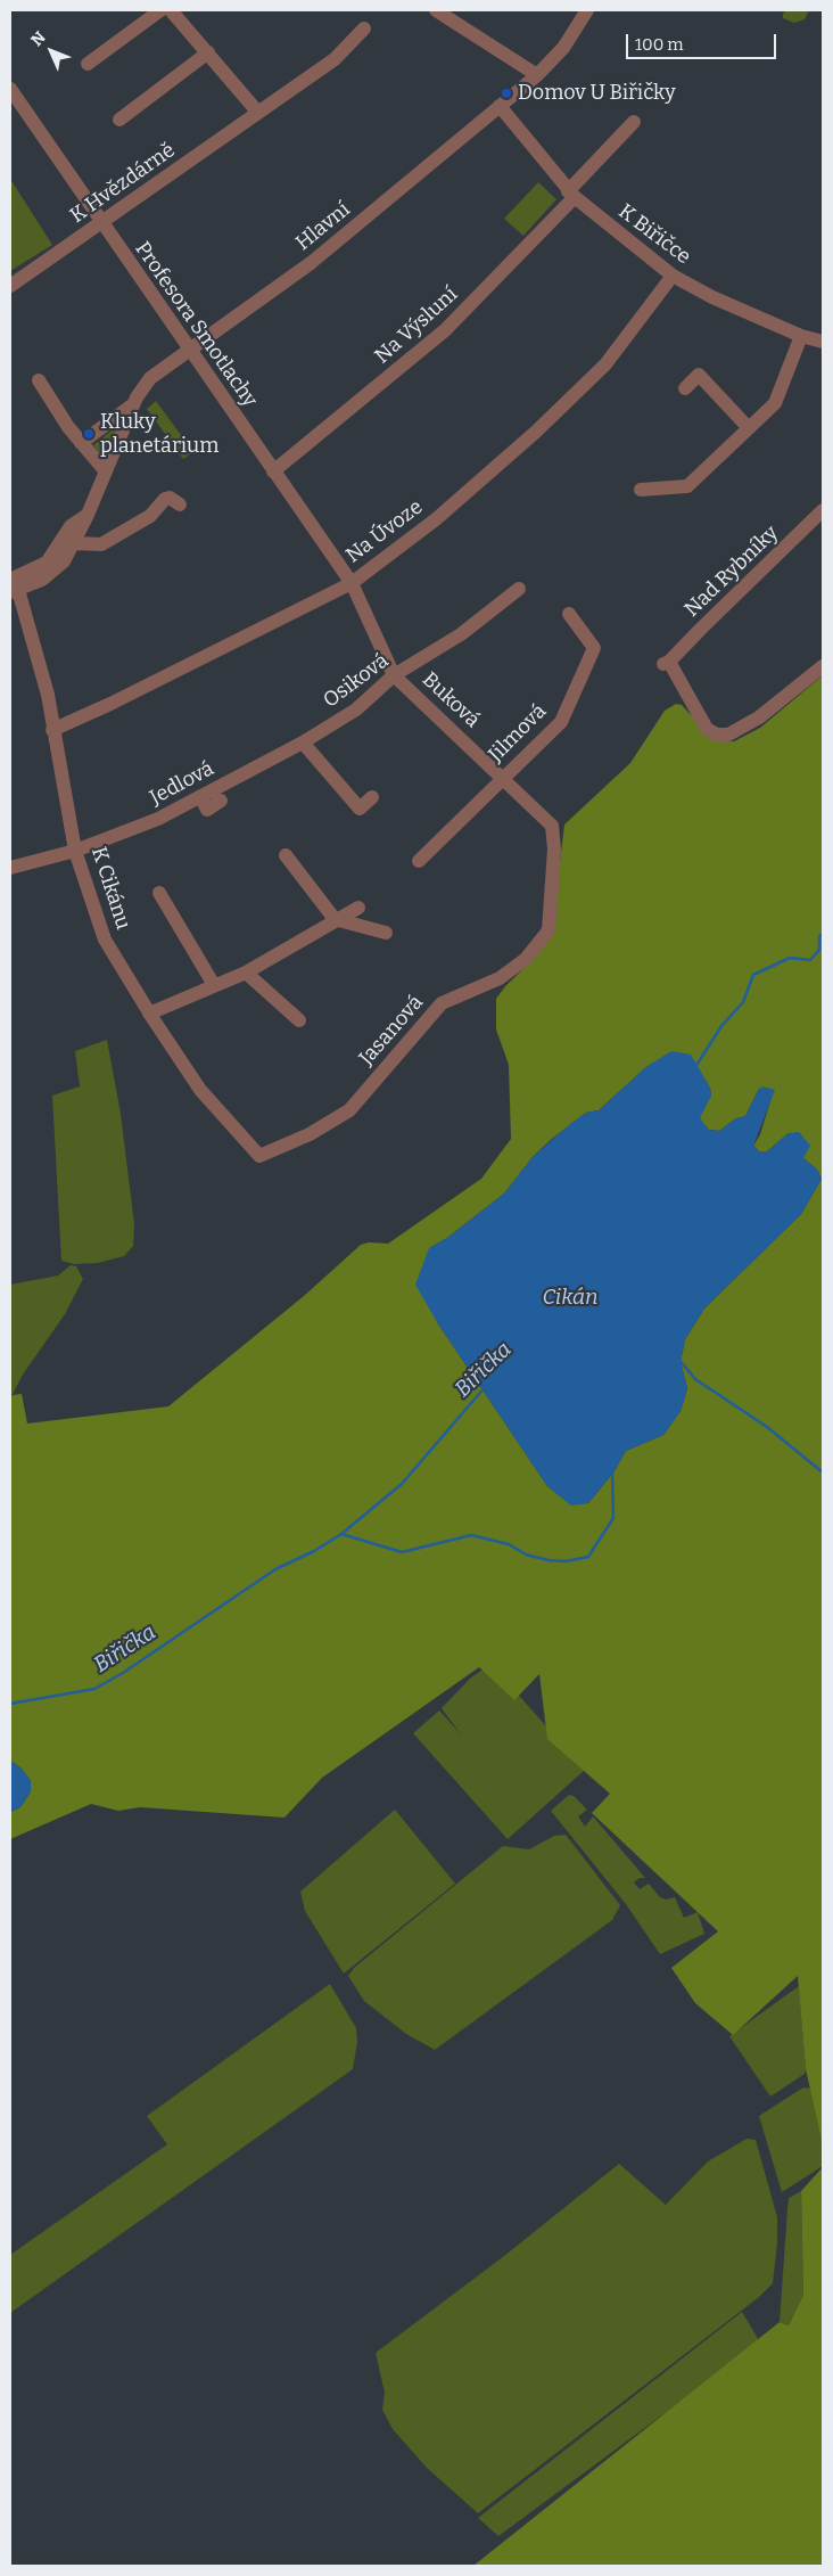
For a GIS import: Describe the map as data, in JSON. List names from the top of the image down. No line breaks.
{"streets":{"street":["K Hvězdárně","Hlavní","K Biřičce","Profesora Smotlachy","Na Výsluní","Na Úvoze","Nad Rybníky","Osiková","Buková","Jilmová","Jedlová","K Cikánu","Jasanová"]},"crossings":[["K Hvězdárně","Profesora Smotlachy"],["Hlavní","K Biřičce"],["Hlavní","Profesora Smotlachy"],["Hlavní","K Cikánu"],["K Biřičce","Na Výsluní"],["K Biřičce","Na Úvoze"],["Profesora Smotlachy","Na Výsluní"],["Profesora Smotlachy","Na Úvoze"],["Profesora Smotlachy","Buková"],["Na Úvoze","Buková"],["Na Úvoze","K Cikánu"],["Osiková","Buková"],["Osiková","Jedlová"],["Buková","Jilmová"],["Buková","Jasanová"],["Jedlová","K Cikánu"],["K Cikánu","Jasanová"]],"water":["Cikán","Biřička"],"places":["Domov U Biřičky","Kluky planetárium"],"scale_bar":"100 m","north":"top left"}
